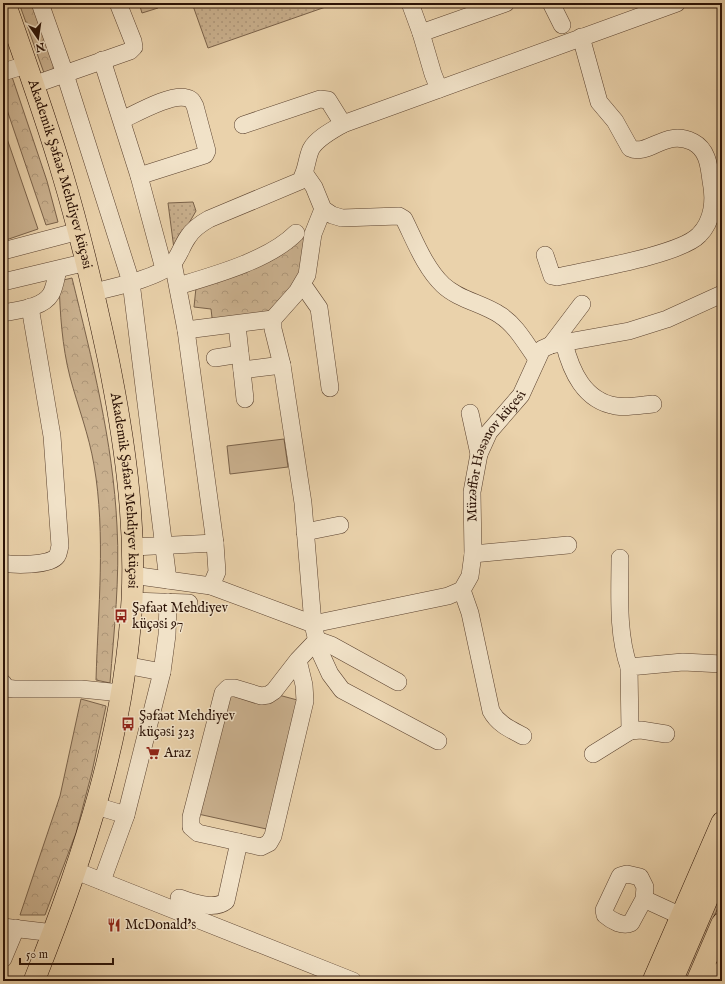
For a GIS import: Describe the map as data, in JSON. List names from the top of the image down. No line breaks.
{"streets":{"main road":["Akademik Şəfaət Mehdiyev küçəsi"],"street":["Müzəffər Həsənov küçesi"]},"places":{"bus stop":["Şəfaət Mehdiyev küçəsi 97","Şəfaət Mehdiyev küçəsi 323"],"supermarket":["Araz"],"restaurant":["McDonald's"]},"scale_bar":"50 m","north":"bottom"}
